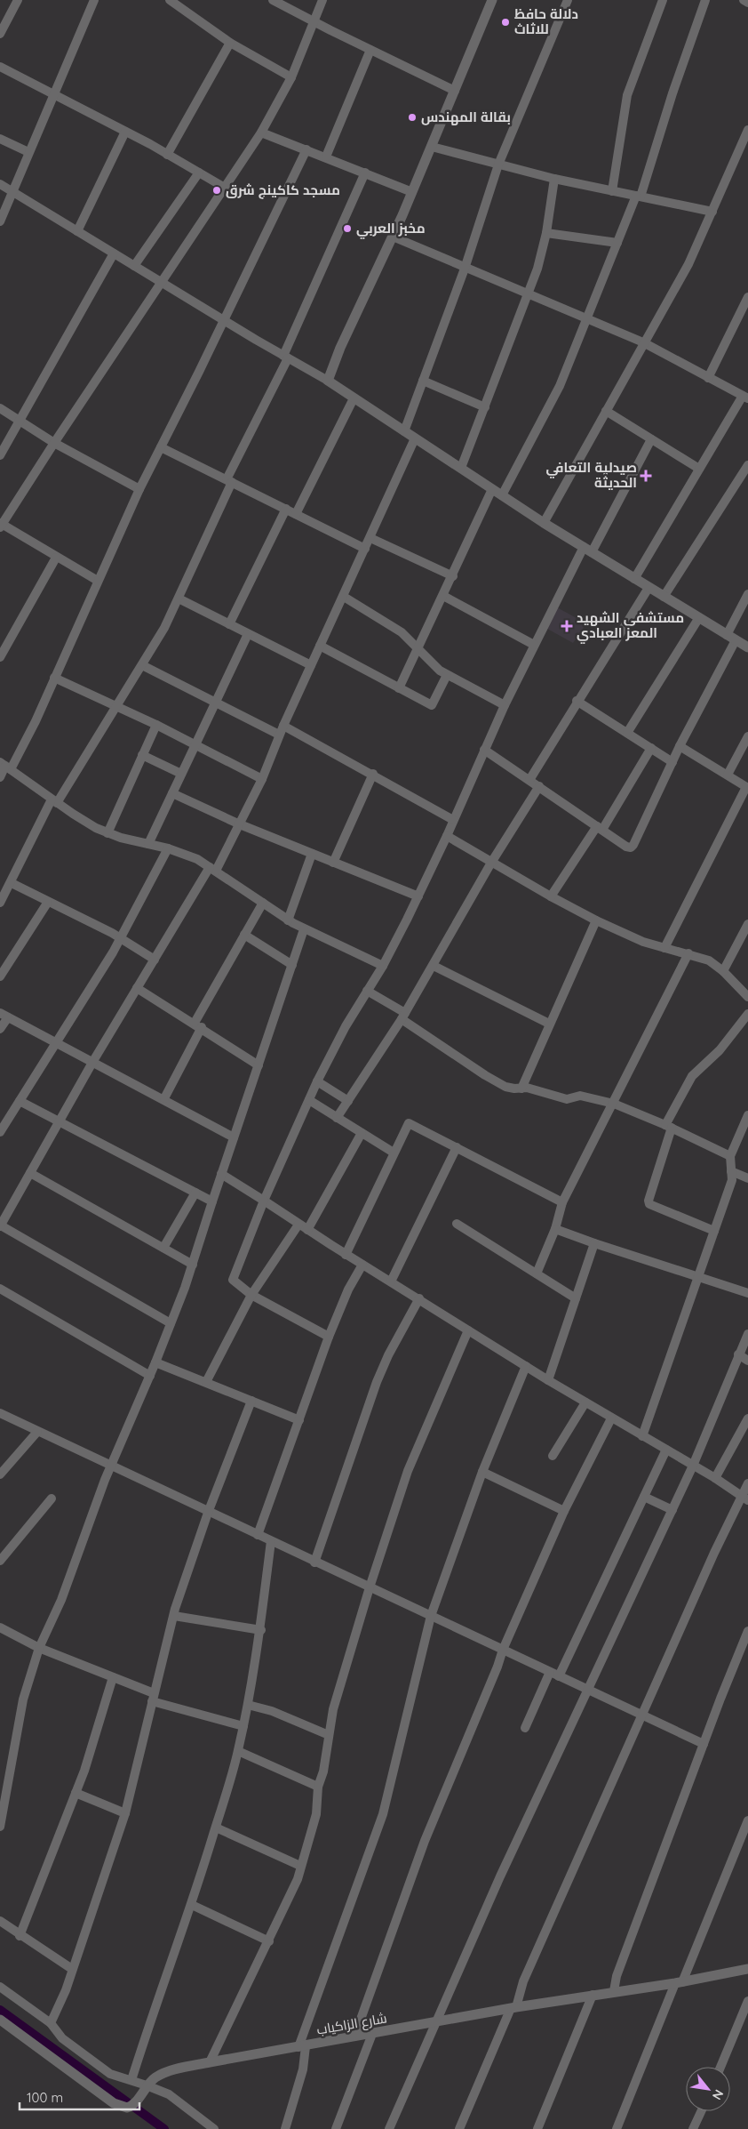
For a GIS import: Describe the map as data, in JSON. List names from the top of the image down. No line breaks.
{"streets":{"street":["شارع الزاكياب"]},"places":{"other":["دلالة حافظ للاثاث","بقالة المهندس","مسجد كاكينج شرق","مخبز العربي"],"health":["صيدلية التعافي الحديثة","مستشفى الشهيد المعز العبادي"]},"scale_bar":"100 m","north":"bottom right"}
